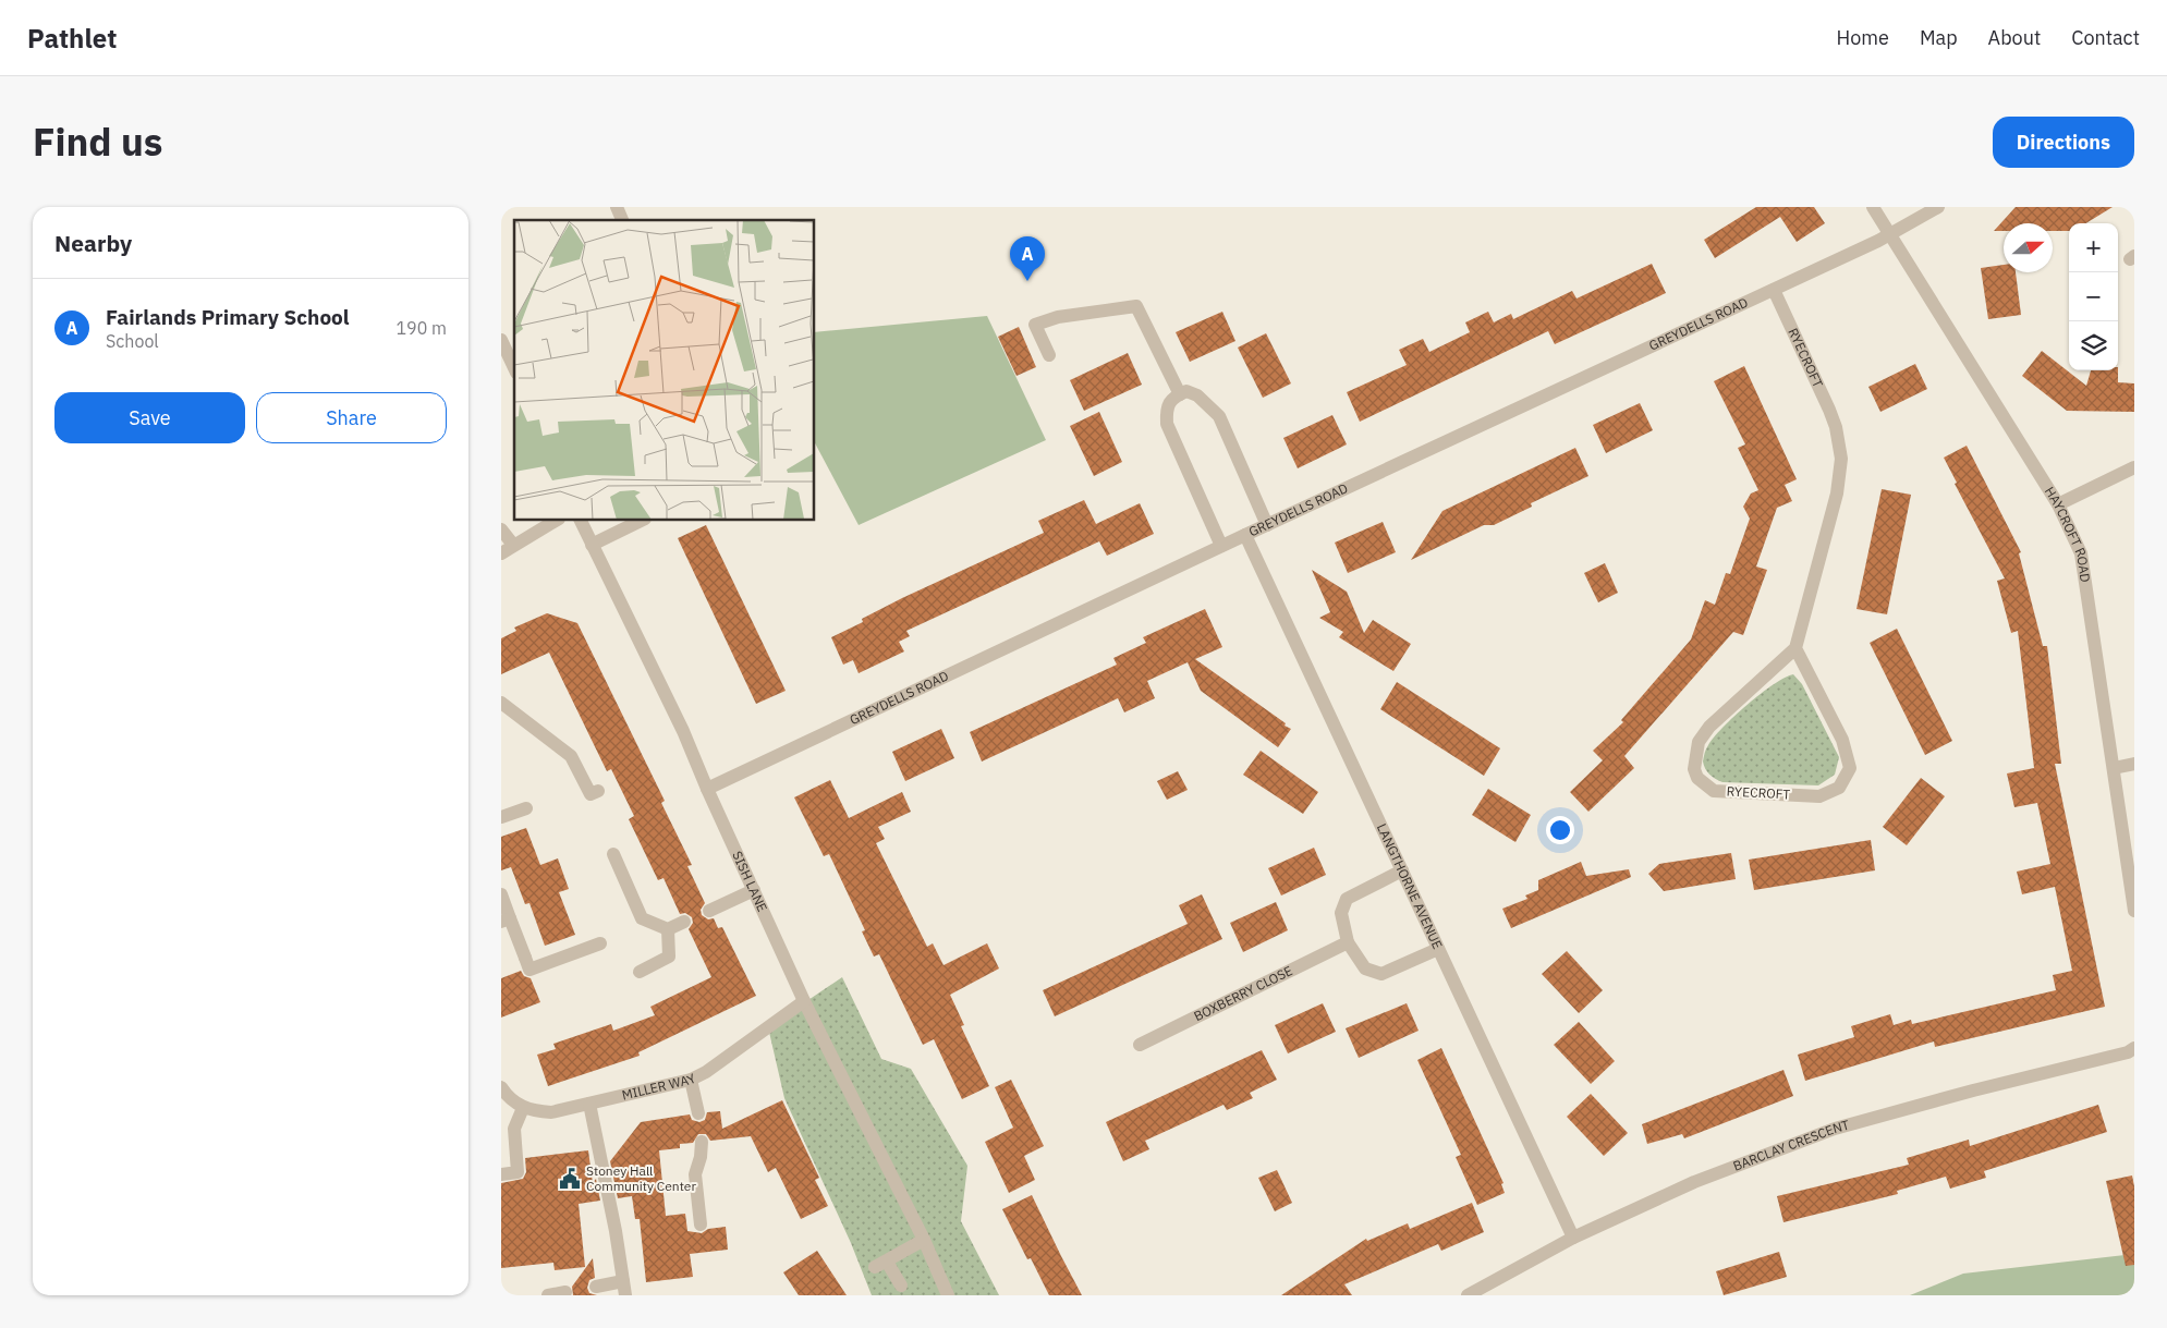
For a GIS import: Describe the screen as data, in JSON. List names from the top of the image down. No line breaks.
{"streets":{"street":["GREYDELLS ROAD","RYECROFT","HAYCROFT ROAD","SISH LANE","LANGTHORNE AVENUE","BOXBERRY CLOSE","MILLER WAY","BARCLAY CRESCENT"]},"crossings":[["GREYDELLS ROAD","RYECROFT"],["GREYDELLS ROAD","HAYCROFT ROAD"],["GREYDELLS ROAD","SISH LANE"],["GREYDELLS ROAD","LANGTHORNE AVENUE"],["SISH LANE","MILLER WAY"],["LANGTHORNE AVENUE","BARCLAY CRESCENT"]],"places":{"public building":["Stoney Hall Community Center"]},"north":"right","page":{"header":"Pathlet","nav":["Home","Map","About","Contact"],"title":"Find us","buttons":["Directions",["Save","Share"]],"heading":"Nearby","map_buttons":["+","−"],"pins":"A","list":[{"mark":"A","name":"Fairlands Primary School","note":"School","value":"190 m"}]}}
